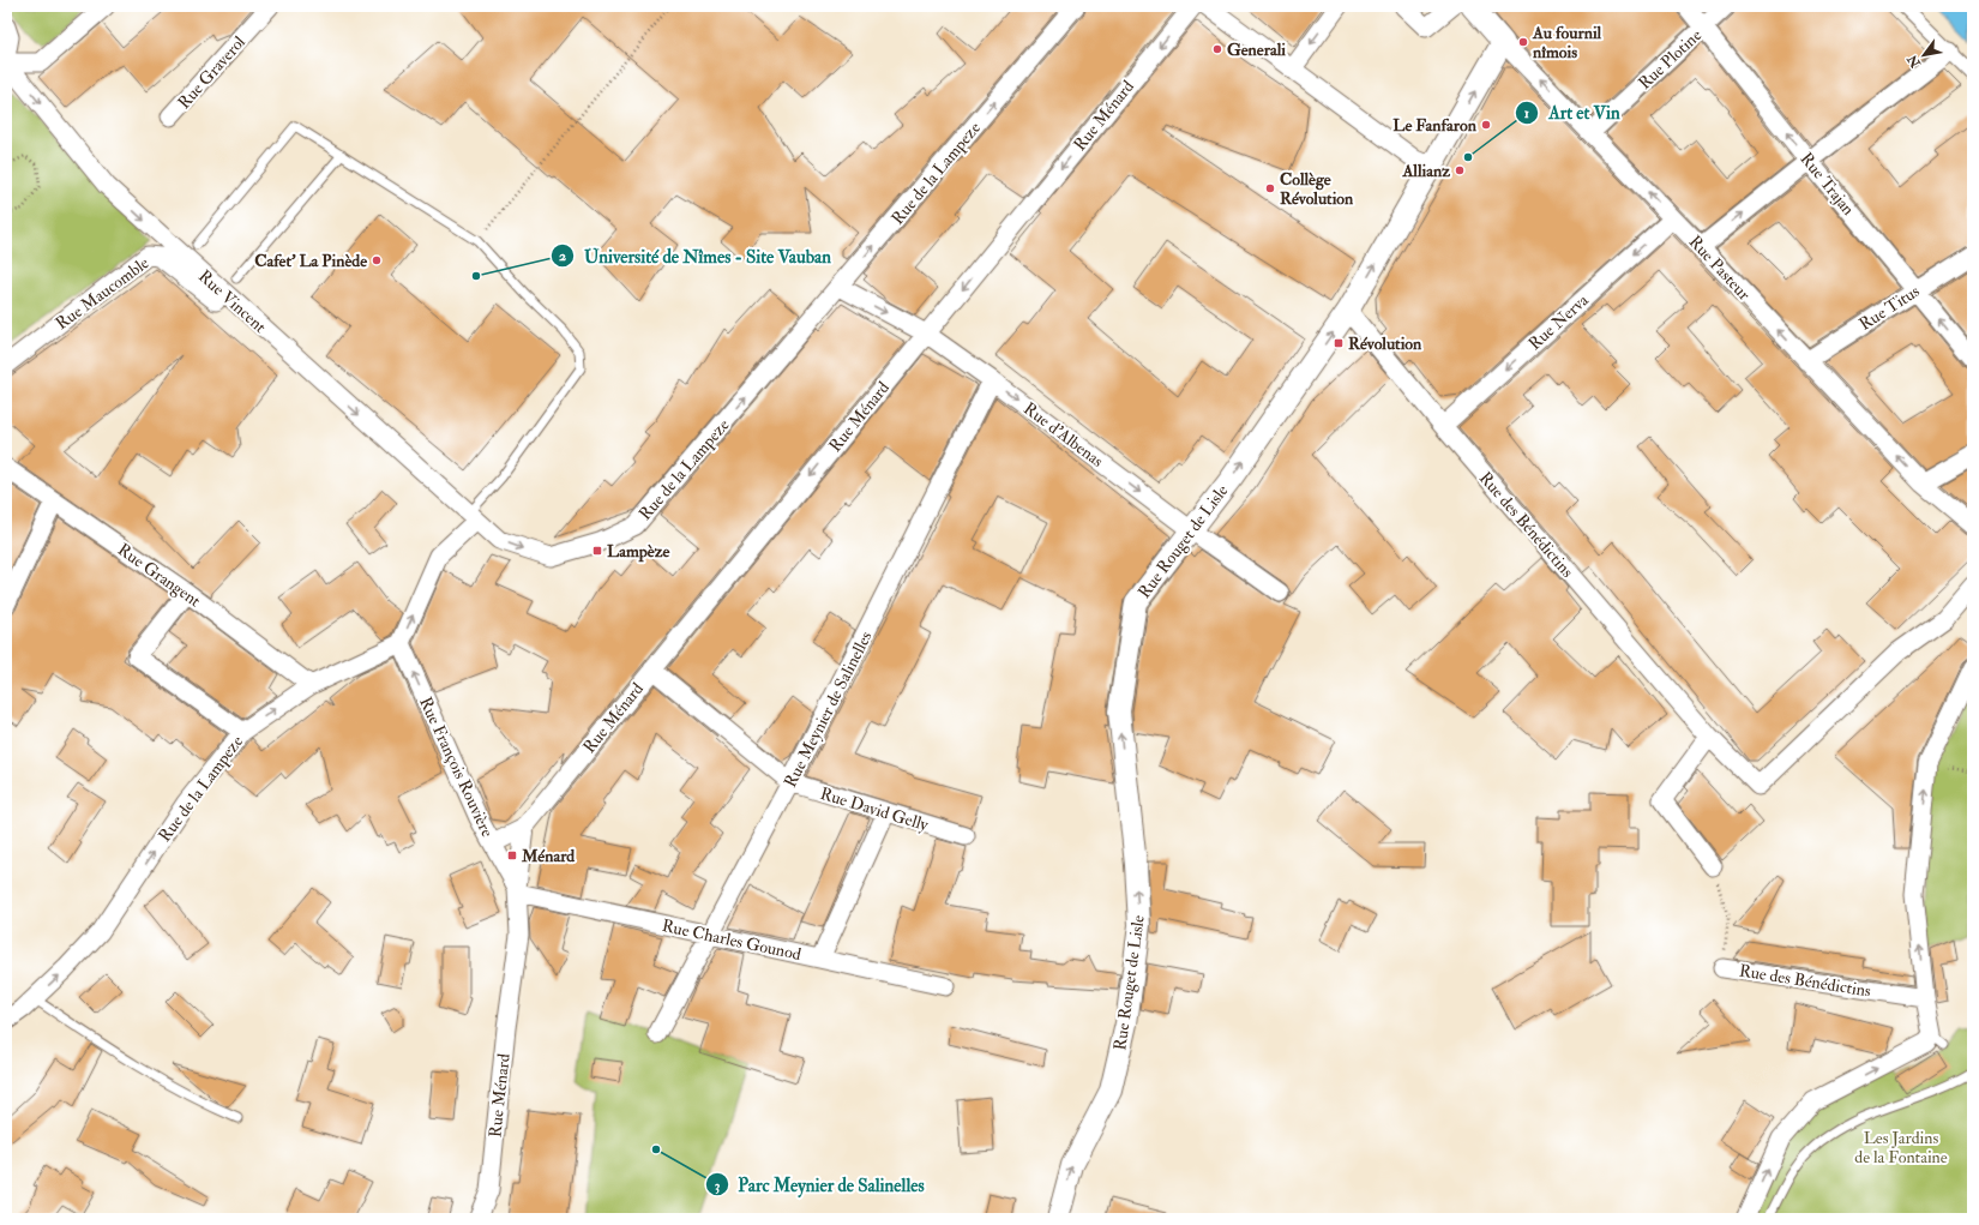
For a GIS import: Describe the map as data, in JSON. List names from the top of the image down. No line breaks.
{"streets":{"street":["Rue Plotine","Rue Graverol","Rue Ménard","Rue de la Lampeze","Rue Trajan","Rue Pasteur","Rue Maucomble","Rue Vincent","Rue Titus","Rue Nerva","Rue d'Albenas","Rue des Bénédictins","Rue Rouget de Lisle","Rue Grangent","Rue Meynier de Salinelles","Rue François Rouvière","Rue David Gelly","Rue Charles Gounod"]},"crossings":[["Rue Plotine","Rue Trajan"],["Rue Plotine","Rue Pasteur"],["Rue Ménard","Rue d'Albenas"],["Rue Ménard","Rue François Rouvière"],["Rue Ménard","Rue David Gelly"],["Rue Ménard","Rue Charles Gounod"],["Rue de la Lampeze","Rue Vincent"],["Rue de la Lampeze","Rue d'Albenas"],["Rue de la Lampeze","Rue Grangent"],["Rue de la Lampeze","Rue François Rouvière"],["Rue Trajan","Rue Titus"],["Rue Pasteur","Rue Titus"],["Rue Pasteur","Rue Nerva"],["Rue Pasteur","Rue Rouget de Lisle"],["Rue Maucomble","Rue Vincent"],["Rue Nerva","Rue des Bénédictins"],["Rue d'Albenas","Rue Rouget de Lisle"],["Rue d'Albenas","Rue Meynier de Salinelles"],["Rue des Bénédictins","Rue Rouget de Lisle"],["Rue Meynier de Salinelles","Rue David Gelly"],["Rue Meynier de Salinelles","Rue Charles Gounod"],["Rue François Rouvière","Rue Charles Gounod"]],"one_way":["Rue Ménard","Rue de la Lampeze","Rue Trajan","Rue Pasteur","Rue Vincent","Rue Nerva","Rue d'Albenas","Rue Rouget de Lisle","Rue François Rouvière"],"parks":["Les Jardins de la Fontaine"],"places":{"other":["Au fournil nîmois","Generali","Le Fanfaron","Art et Vin","Allianz","Collège Révolution","Cafet' La Pinède","Université de Nîmes - Site Vauban","Parc Meynier de Salinelles"],"transit":["Révolution","Lampèze","Ménard"]},"north":"bottom left"}
